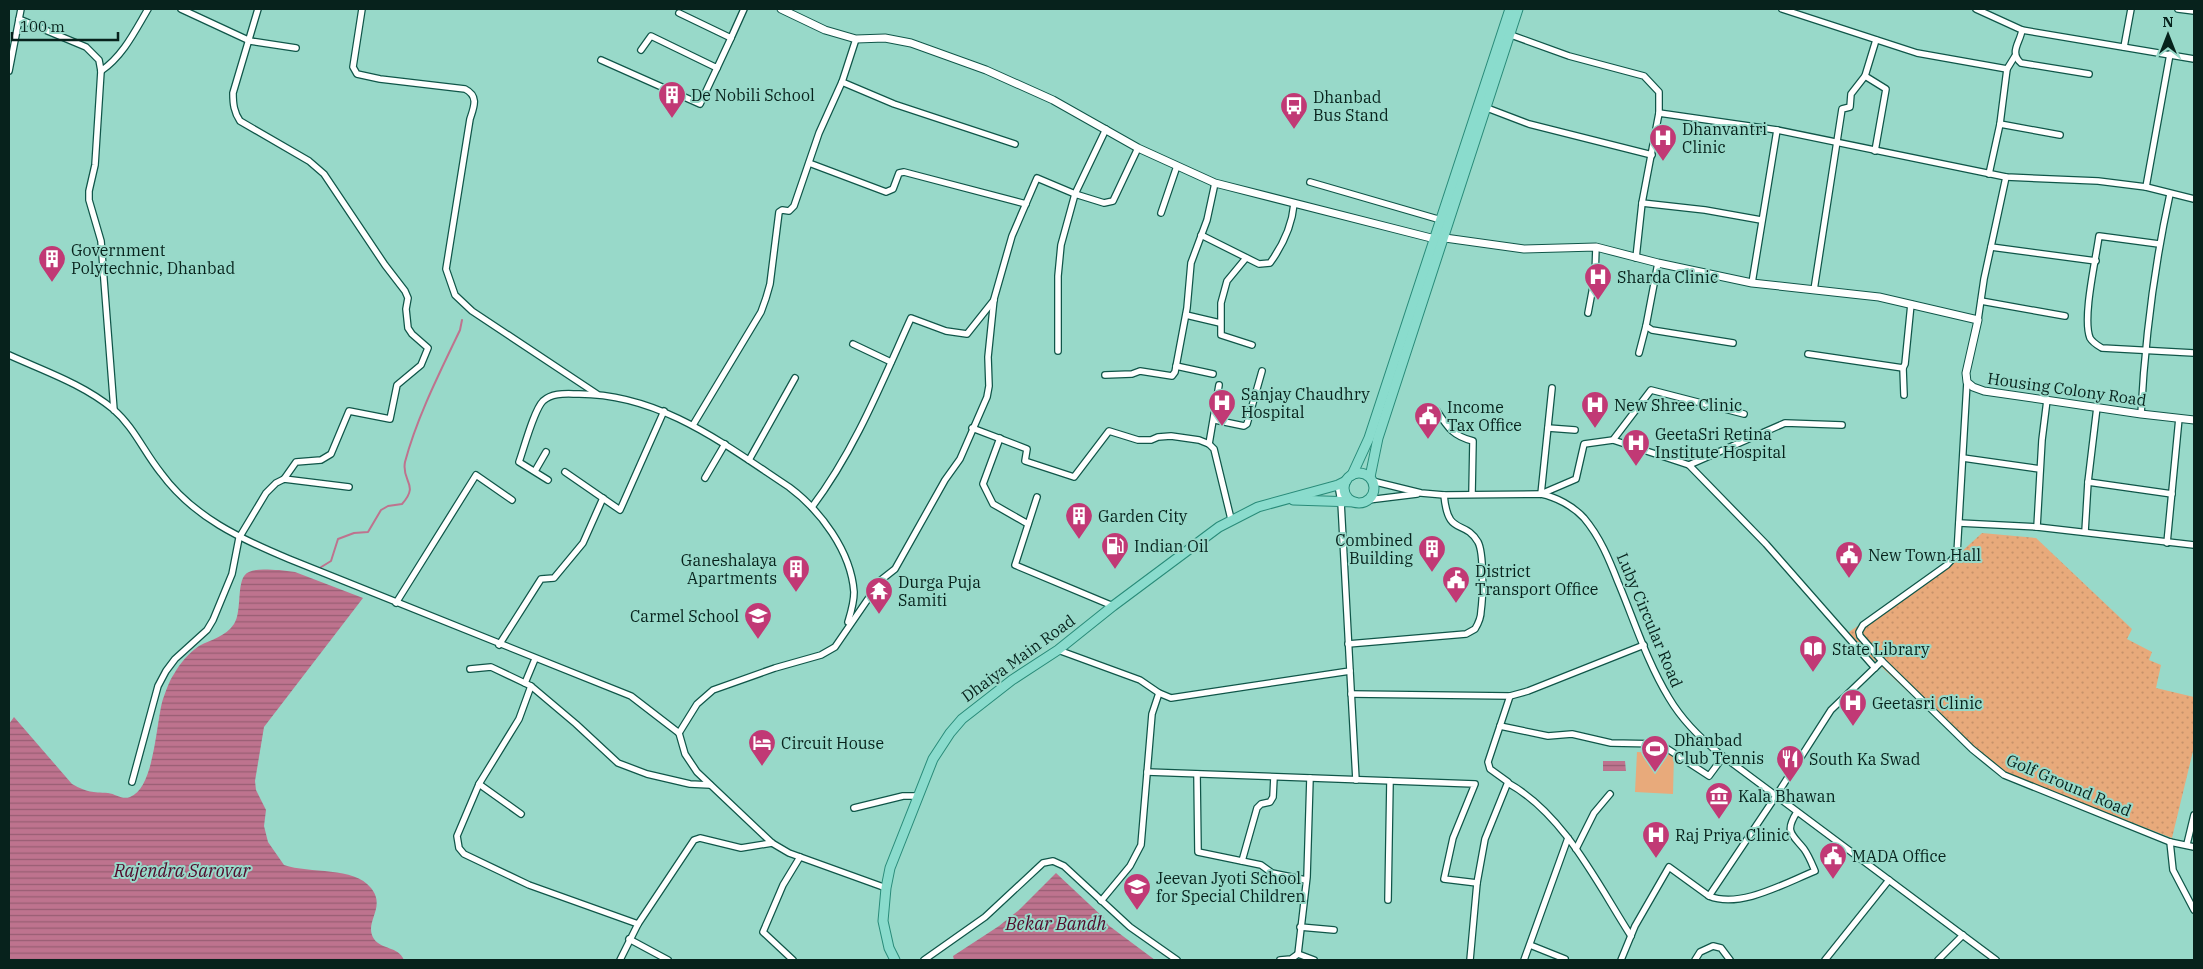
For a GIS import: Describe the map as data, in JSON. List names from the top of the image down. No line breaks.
{"streets":{"main road":["Dhaiya Main Road"],"street":["Housing Colony Road","Luby Circular Road","Golf Ground Road"]},"water":["Rajendra Sarovar","Bekar Bandh"],"places":{"building":["De Nobili School","Government Polytechnic, Dhanbad","Garden City","Combined Building","Ganeshalaya Apartments"],"bus stop":["Dhanbad Bus Stand"],"hospital":["Dhanvantri Clinic","Sharda Clinic","Sanjay Chaudhry Hospital","New Shree Clinic","GeetaSri Retina Institute Hospital","Geetasri Clinic","Raj Priya Clinic"],"public building":["Income Tax Office","New Town Hall","District Transport Office","MADA Office"],"fuel station":["Indian Oil"],"temple":["Durga Puja Samiti"],"school or university":["Carmel School","Jeevan Jyoti School for Special Children"],"library":["State Library"],"hotel":["Circuit House"],"sports":["Dhanbad Club Tennis"],"restaurant":["South Ka Swad"],"museum":["Kala Bhawan"]},"scale_bar":"100 m","north":"top"}
